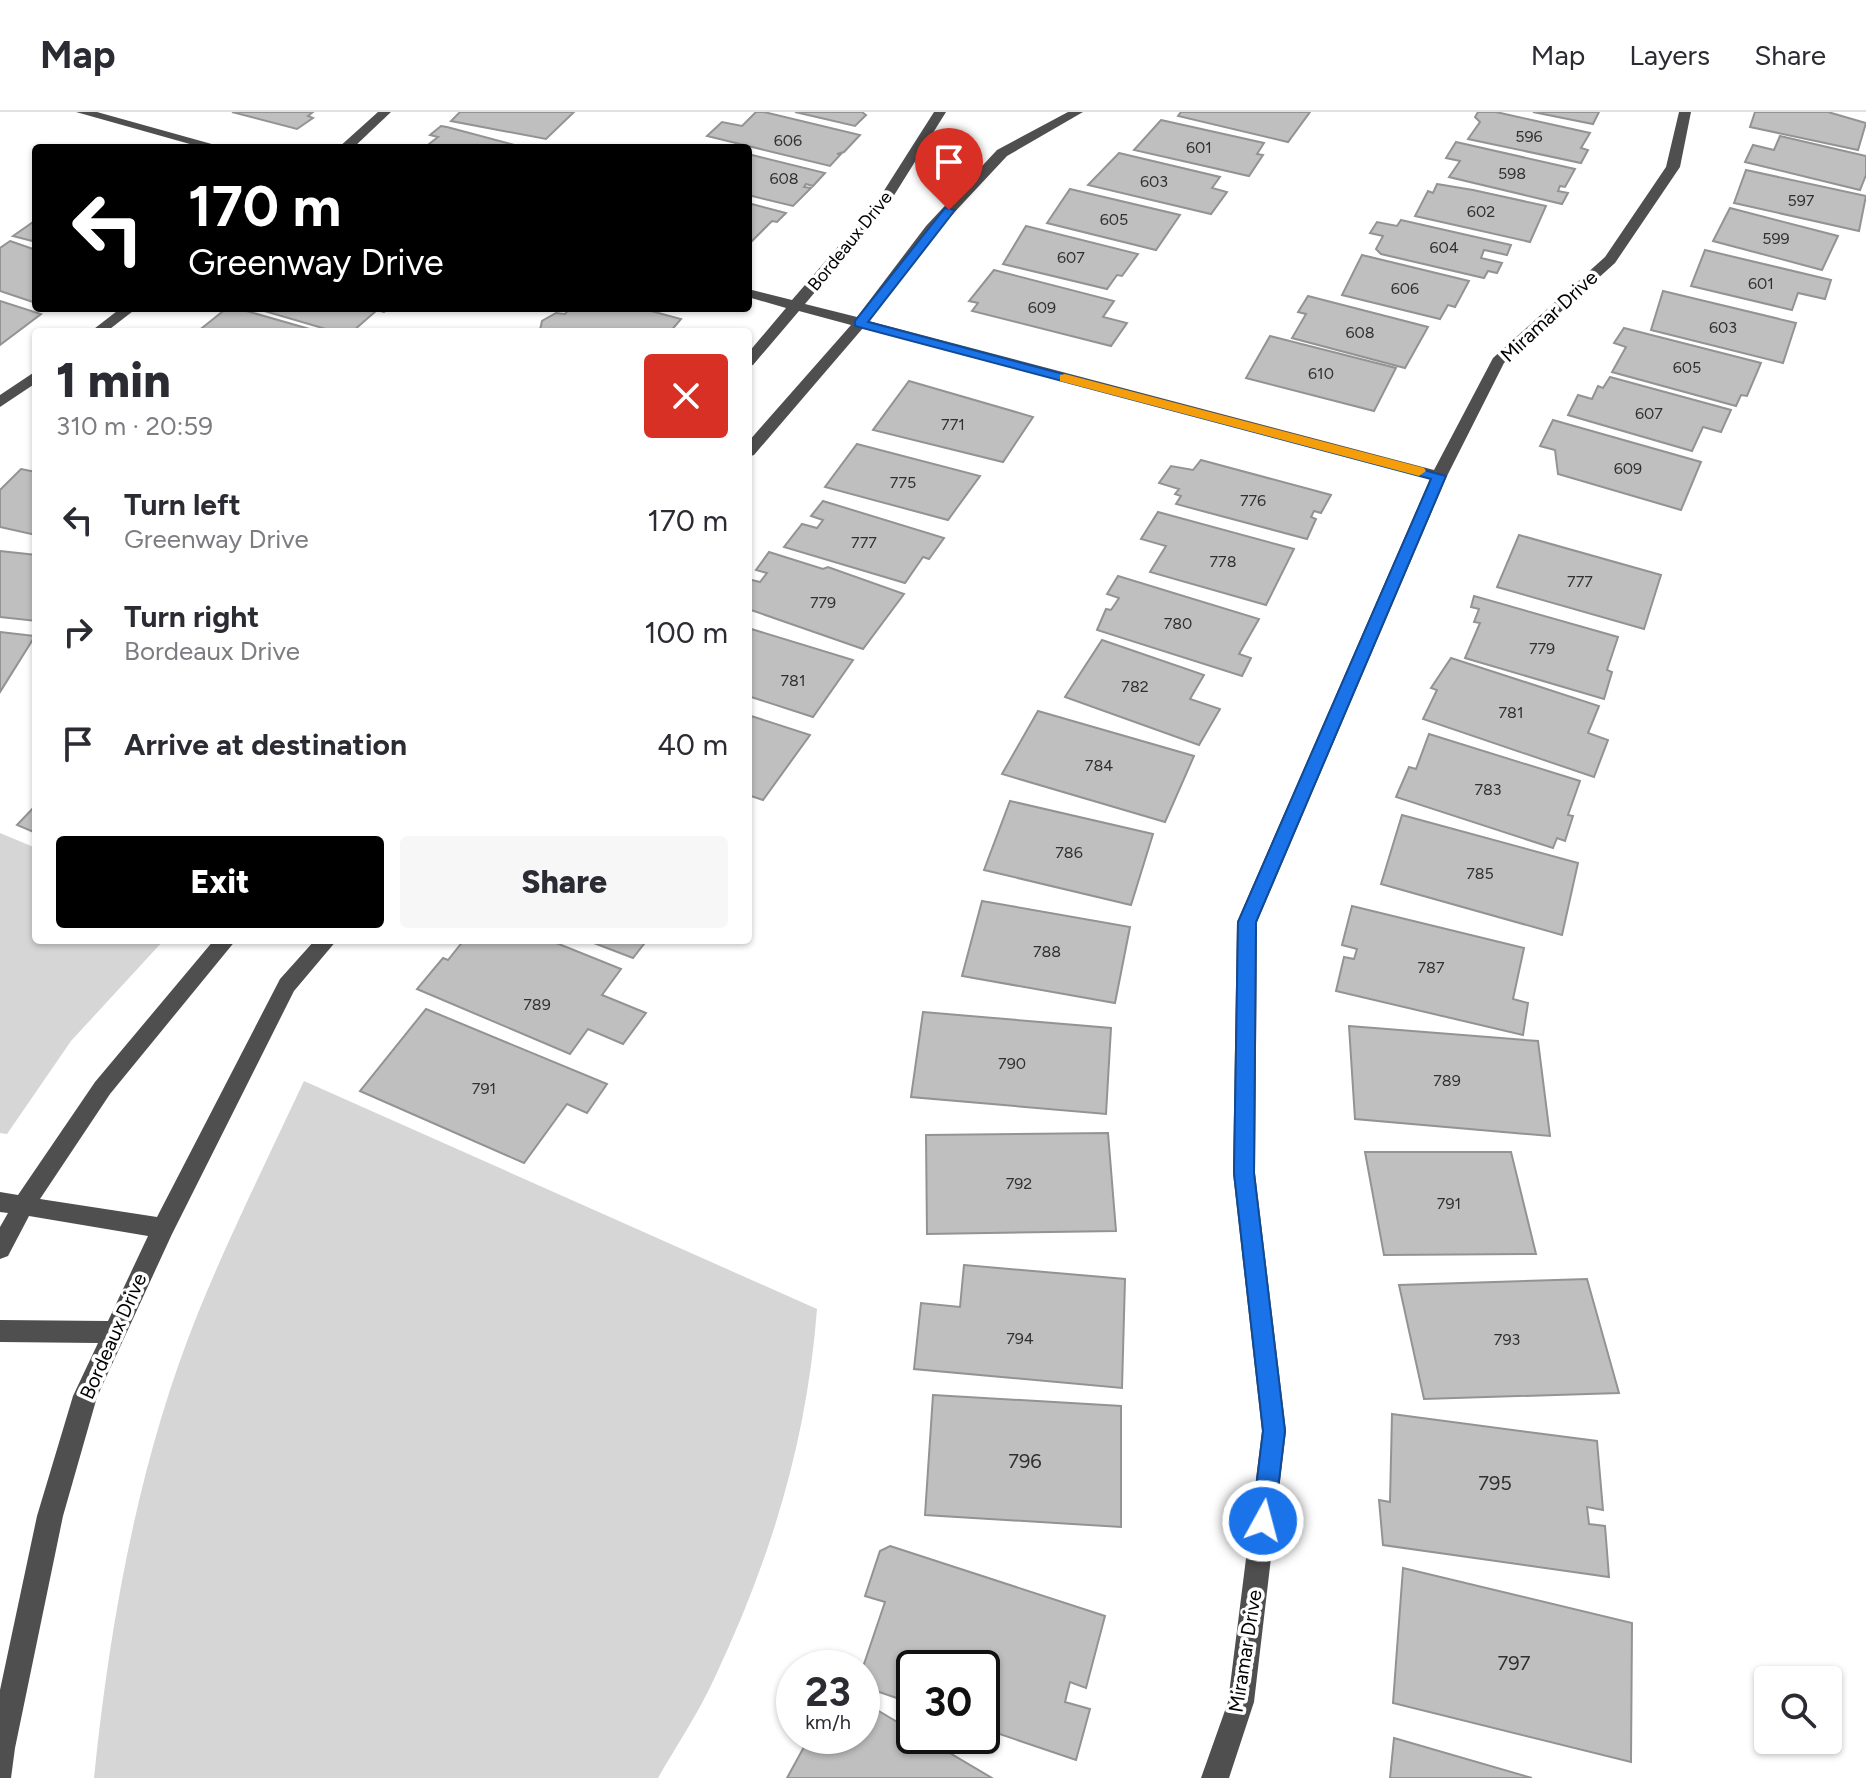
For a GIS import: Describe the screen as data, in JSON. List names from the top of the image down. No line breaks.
{"streets":{"street":["Bordeaux Drive","Miramar Drive"]},"house_numbers":["596","606","601","598","608","603","597","602","605","599","604","607","601","606","609","603","608","605","610","607","771","609","775","776","777","778","777","779","780","779","781","782","781","784","783","786","785","788","787","789","790","789","791","792","791","794","793","796","795","797"],"page":{"header":"Map","nav":["Map","Layers","Share"],"turn":["170 m","Greenway Drive"],"heading":["1 min","310 m · 20:59"],"list":[{"name":"Turn left","note":"Greenway Drive","value":"170 m"},{"name":"Turn right","note":"Bordeaux Drive","value":"100 m"},{"name":"Arrive at destination","value":"40 m"}],"buttons":["Exit","Share"],"speed":"23 km/h","limit":"30"}}
